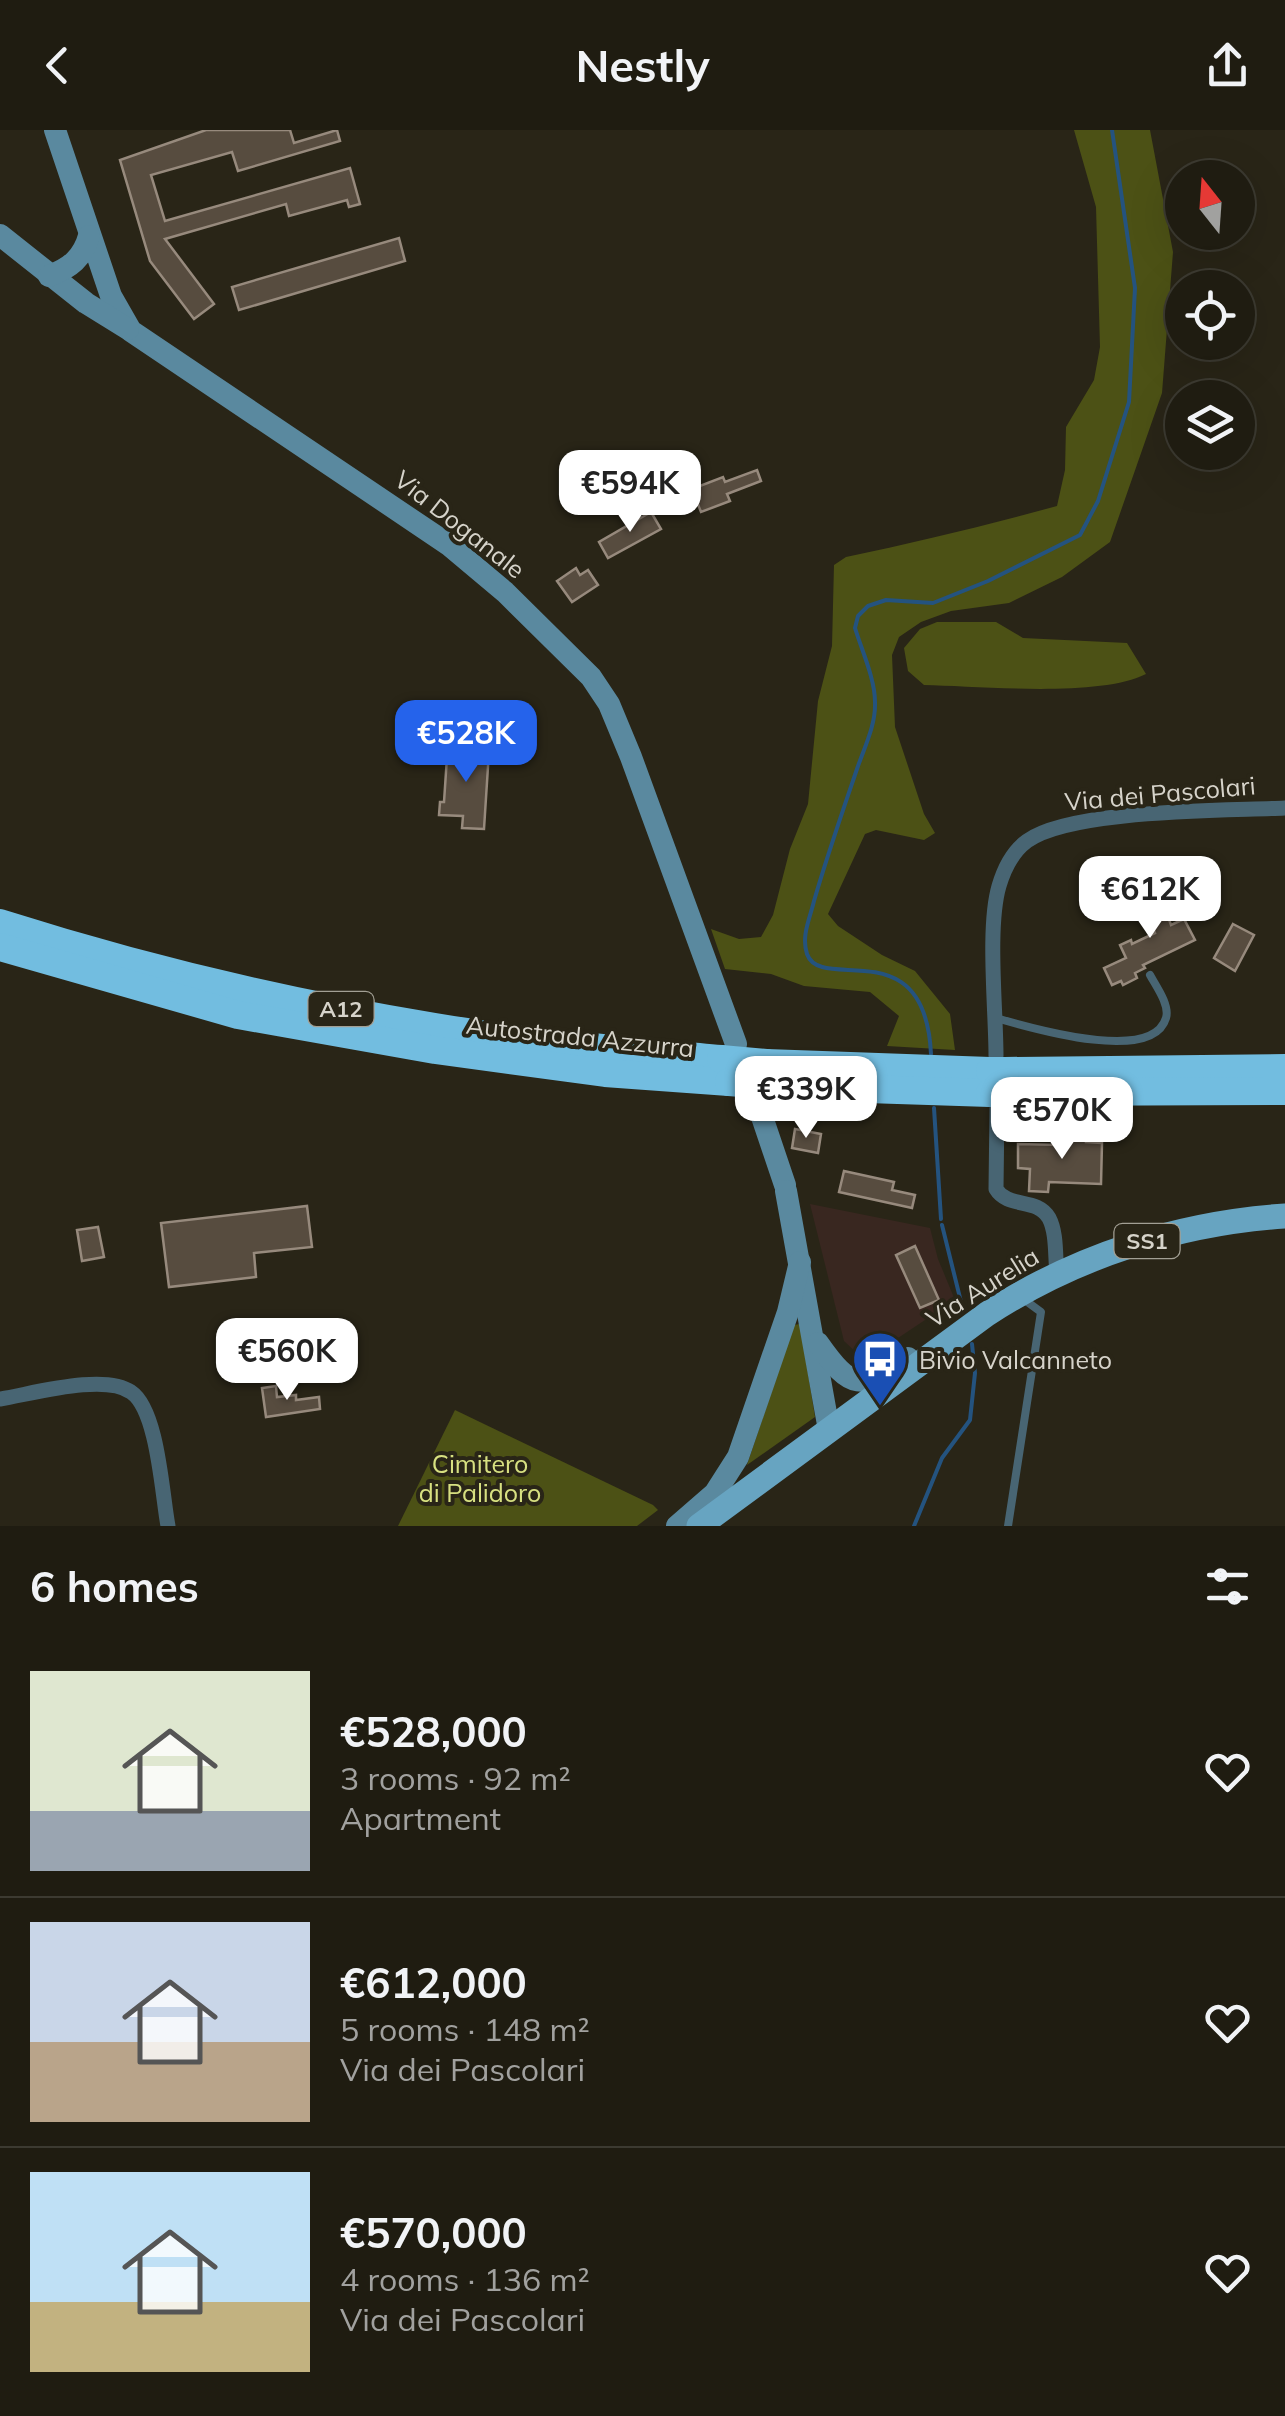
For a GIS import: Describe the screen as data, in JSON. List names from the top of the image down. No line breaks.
{"streets":{"highway":["A12","Autostrada Azzurra"],"main road":["Via Doganale","SS1","Via Aurelia"],"street":["Via dei Pascolari"]},"crossings":[["Via Doganale","Autostrada Azzurra"],["Via dei Pascolari","Autostrada Azzurra"],["Via dei Pascolari","Via Aurelia"]],"parks":["Cimitero di Palidoro"],"places":{"bus stop":["Bivio Valcanneto"]},"north":"top","page":{"header":"Nestly","price":["€594K","€528K","€612K","€339K","€570K","€560K"],"heading":"6 homes","list":[{"name":"€528,000","note":"3 rooms · 92 m² · Apartment"},{"name":"€612,000","note":"5 rooms · 148 m² · Via dei Pascolari"},{"name":"€570,000","note":"4 rooms · 136 m² · Via dei Pascolari"}]}}
